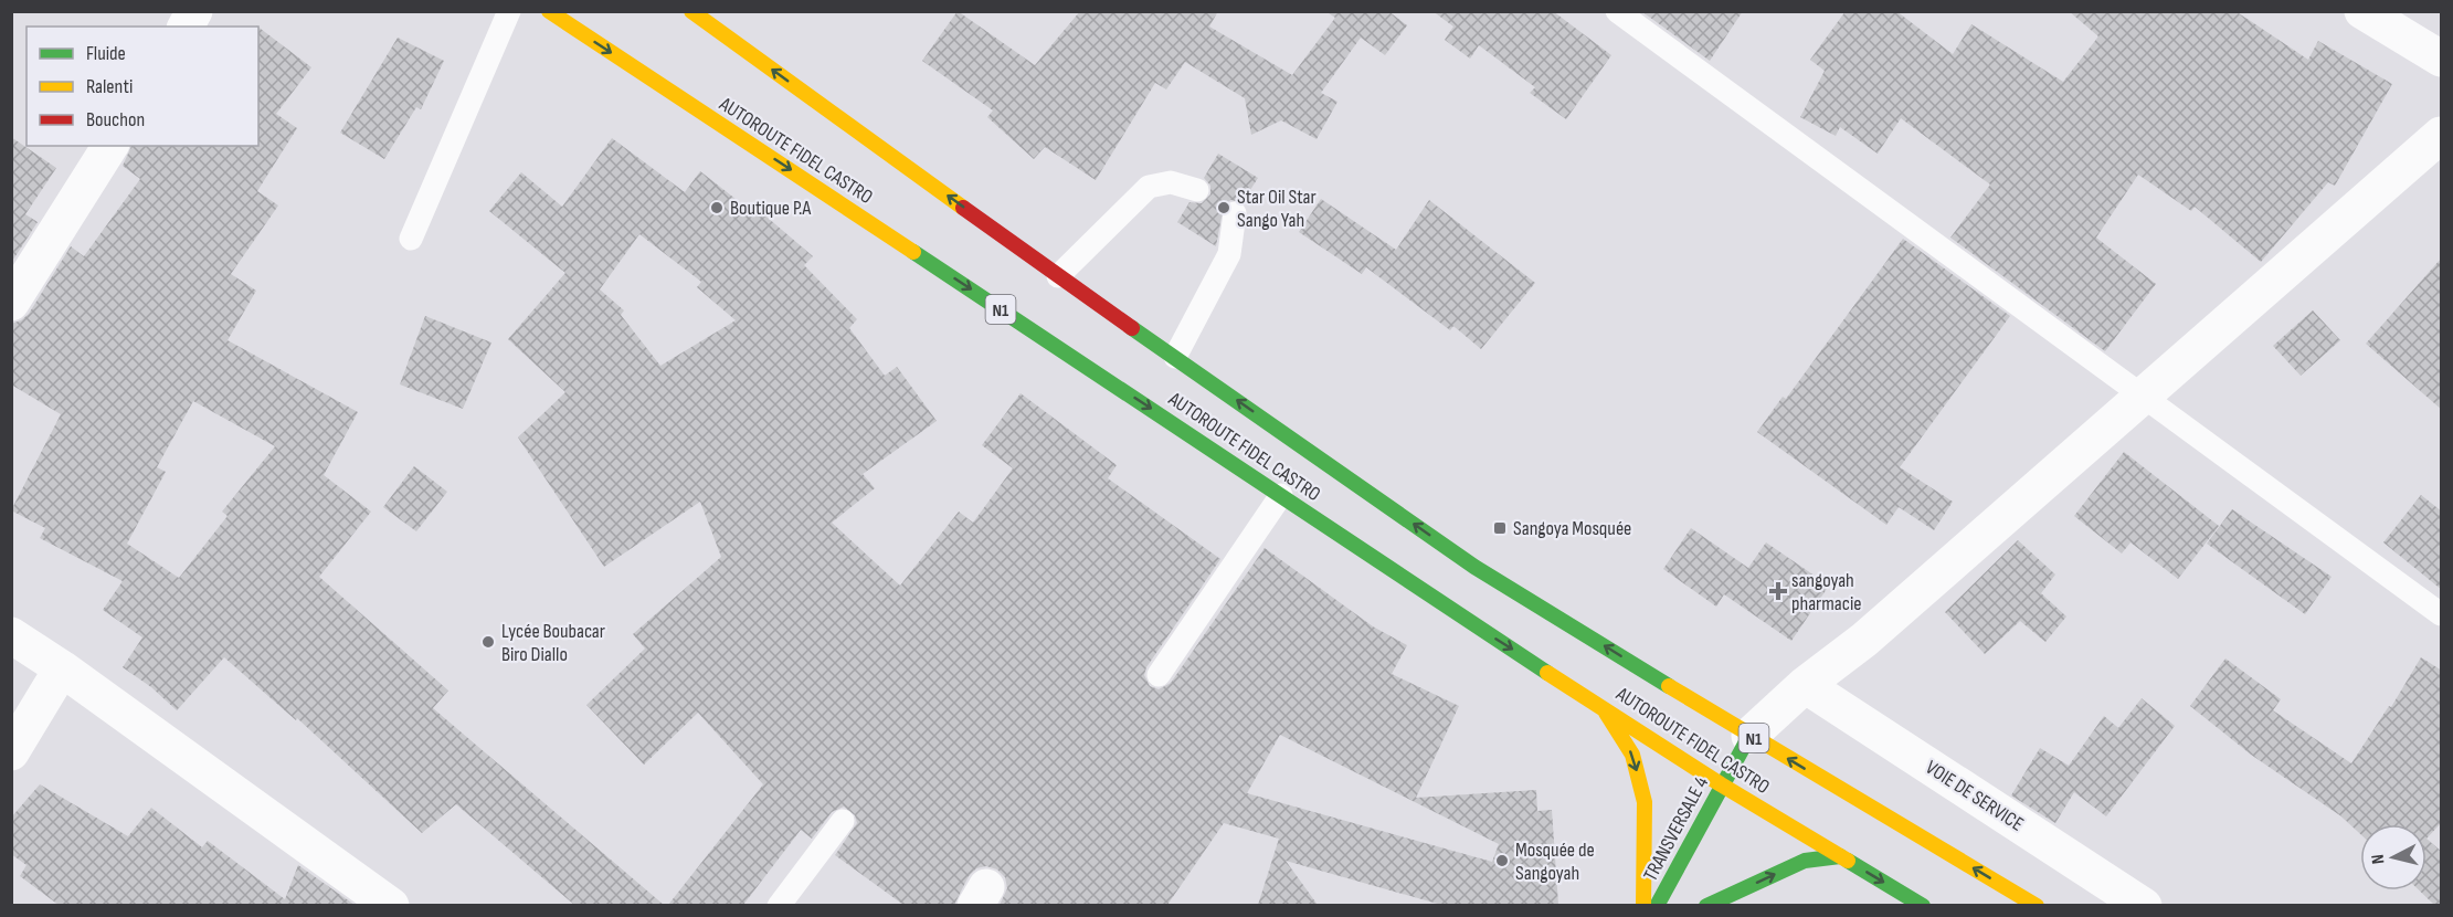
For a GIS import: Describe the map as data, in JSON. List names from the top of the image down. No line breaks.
{"streets":{"main road":["AUTOROUTE FIDEL CASTRO","N1","TRANSVERSALE 4"],"street":["VOIE DE SERVICE"]},"crossings":[["AUTOROUTE FIDEL CASTRO","TRANSVERSALE 4"]],"places":{"other":["Boutique P.A","Star Oil Star Sango Yah","Lycée Boubacar Biro Diallo","Mosquée de Sangoyah"],"transit":["Sangoya Mosquée"],"health":["sangoyah pharmacie"]},"legend":["Fluide","Ralenti","Bouchon"],"north":"left"}
